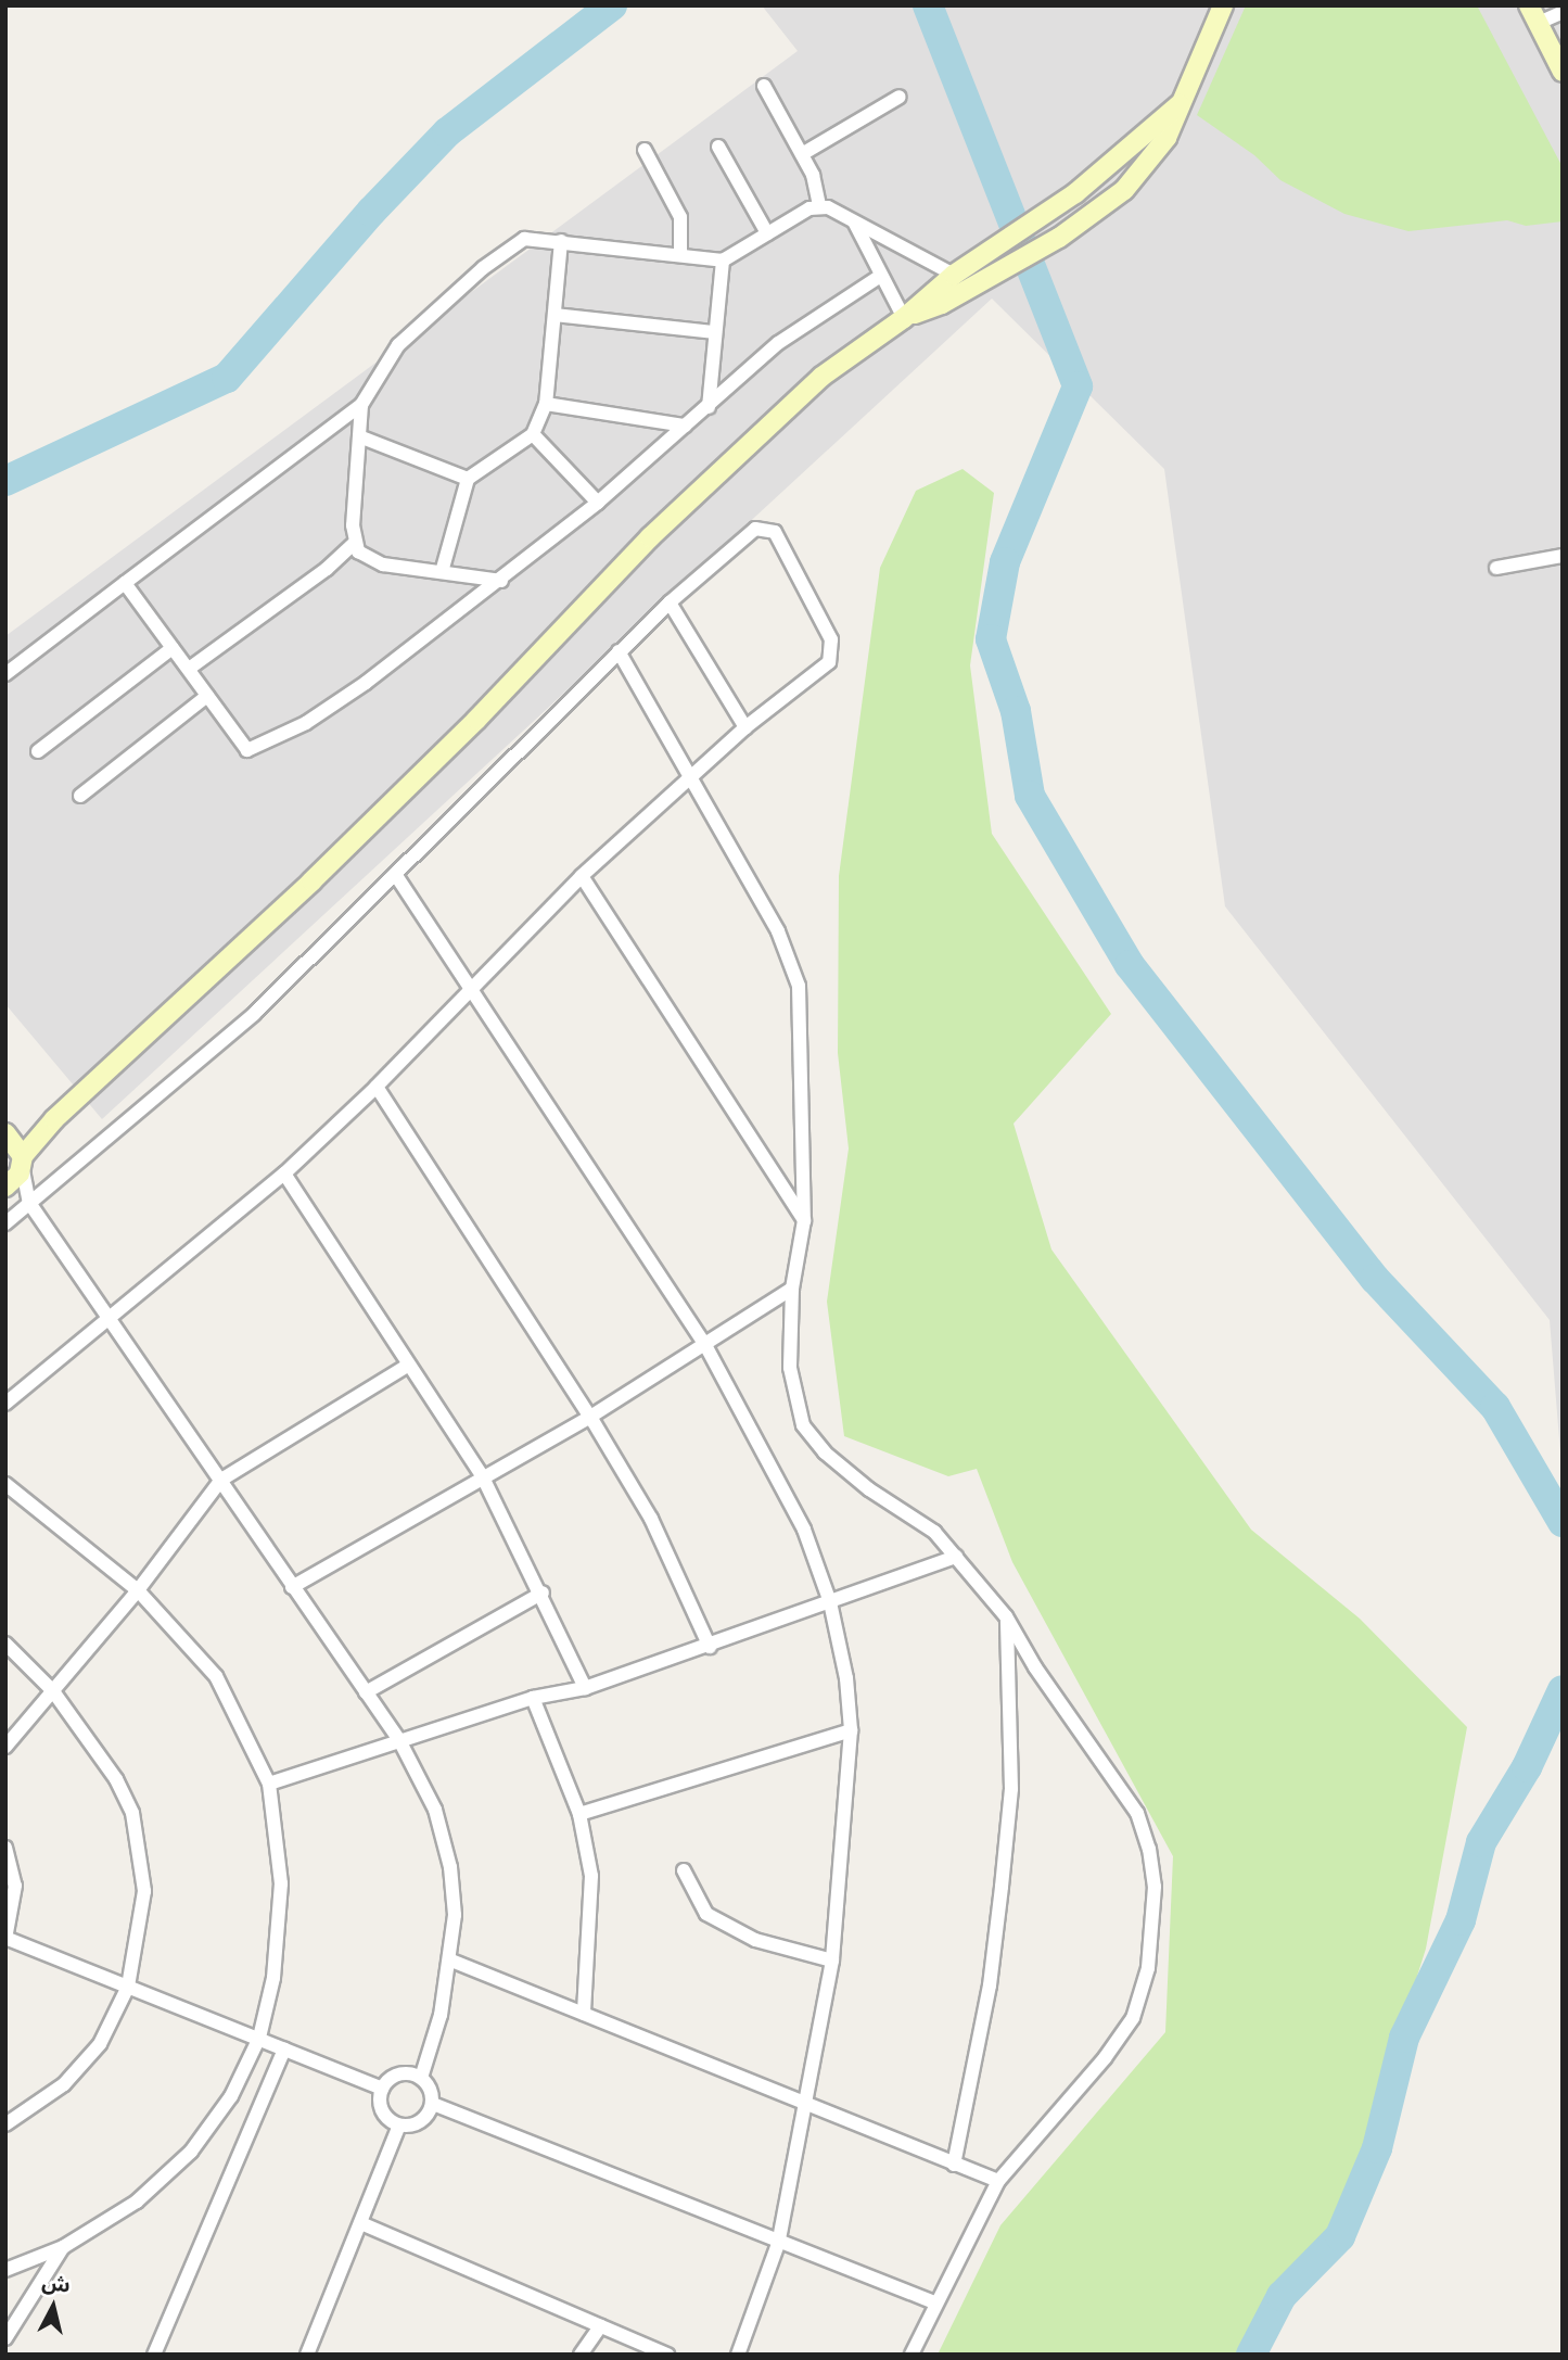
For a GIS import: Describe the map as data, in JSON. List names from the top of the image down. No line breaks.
{"north":"top"}
